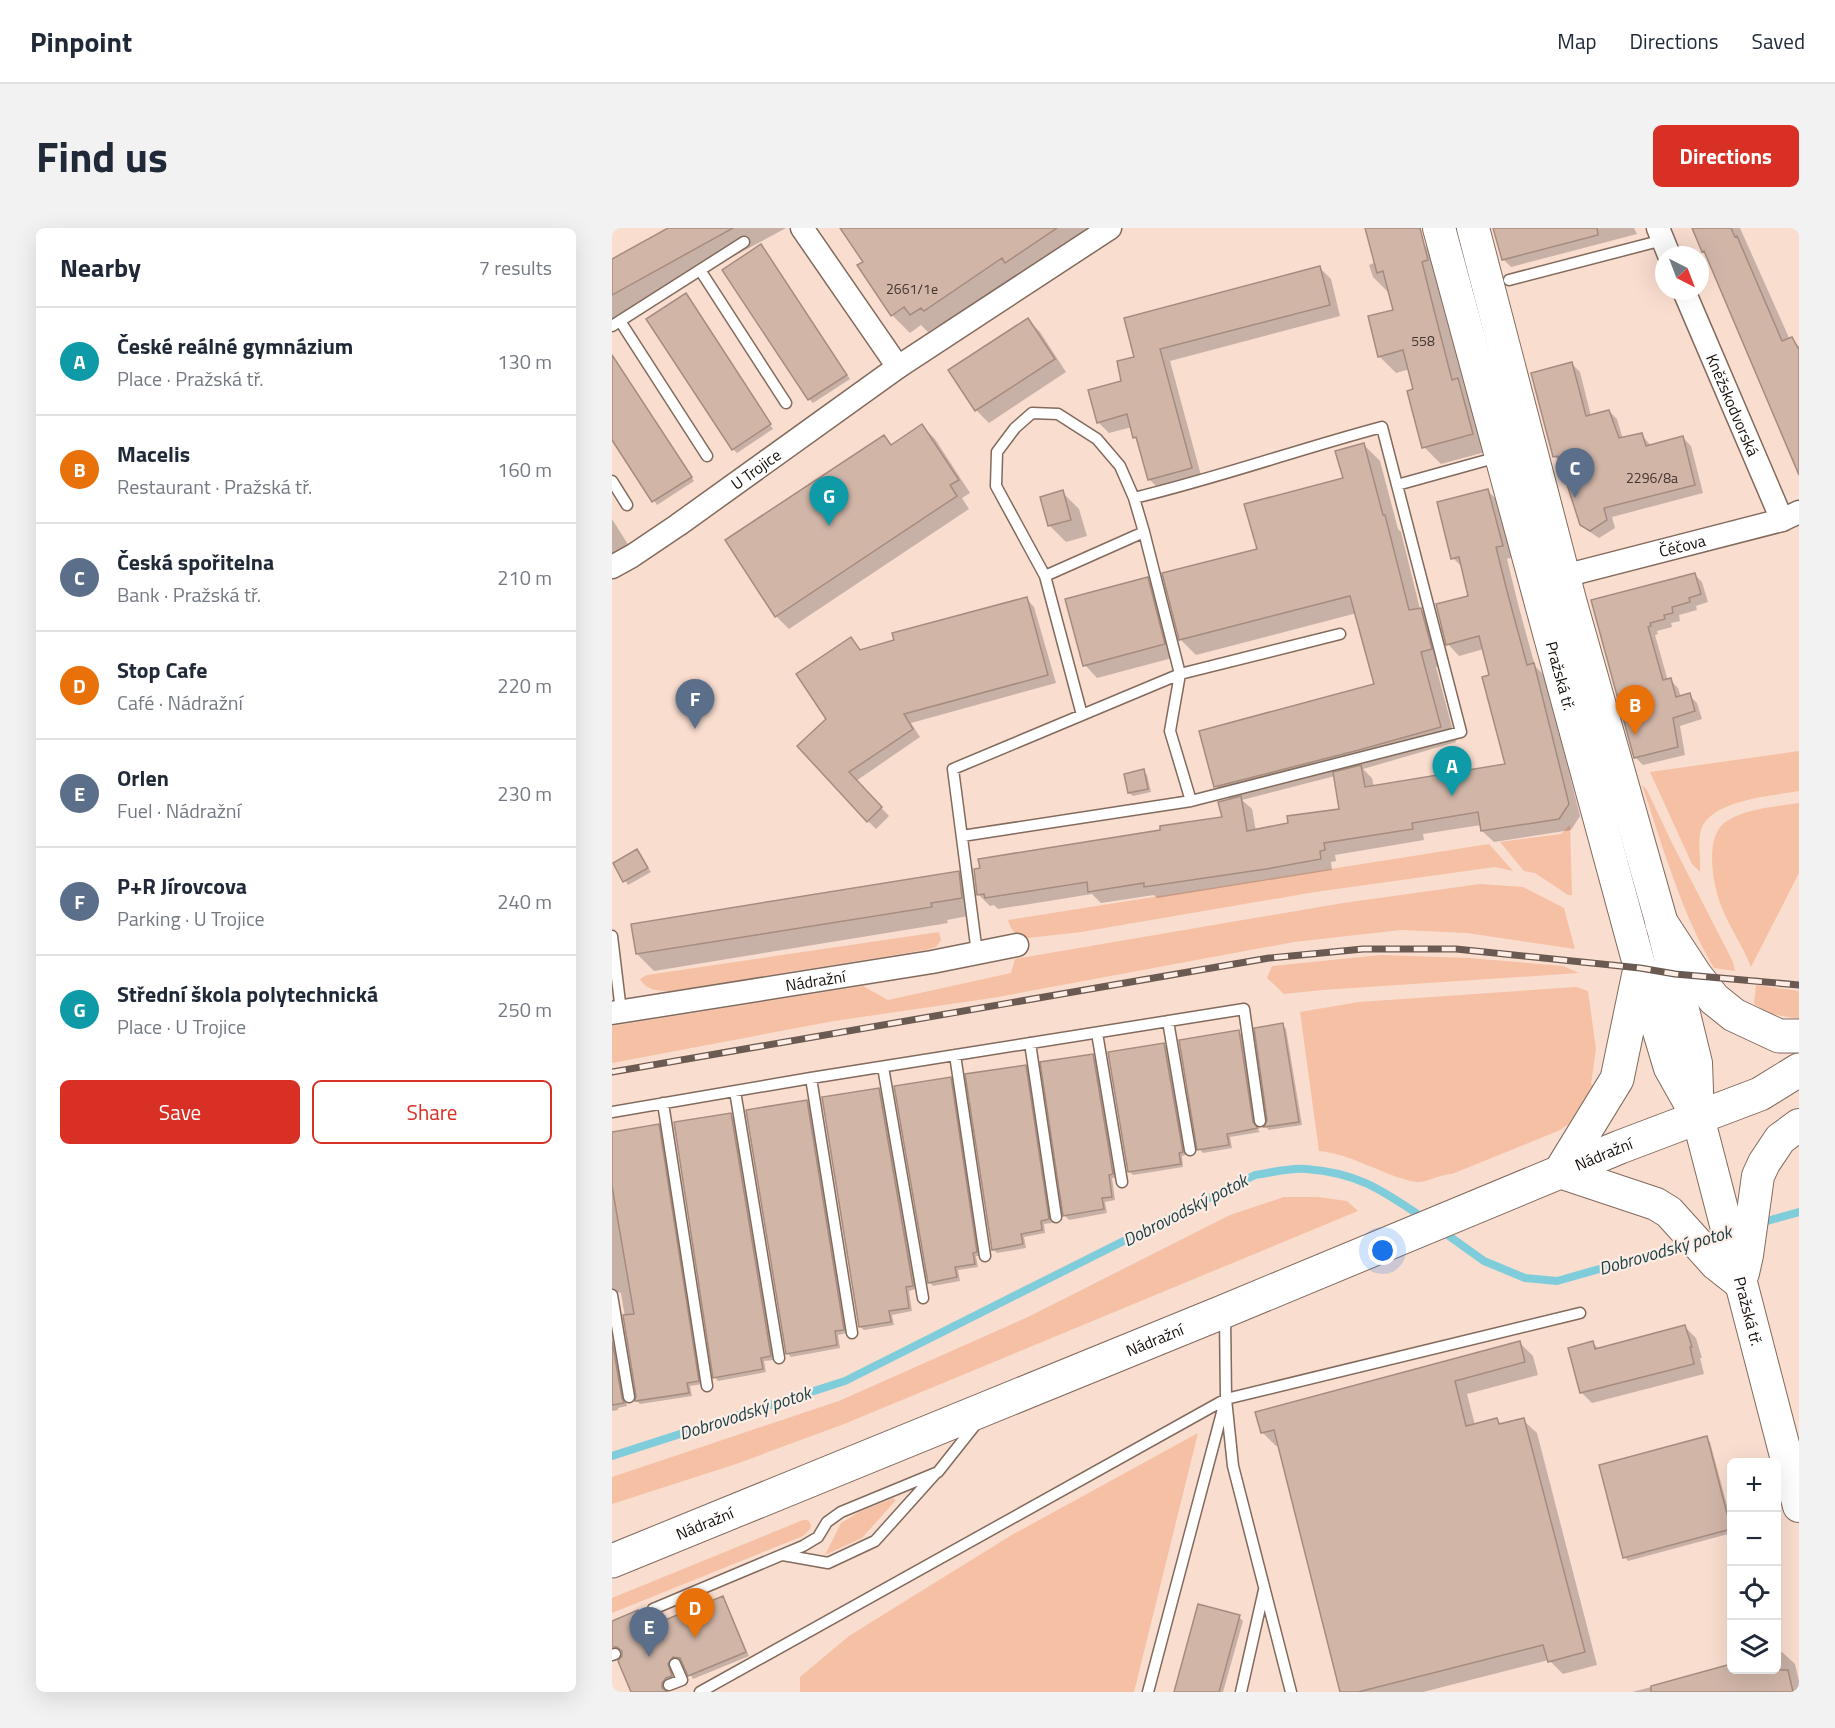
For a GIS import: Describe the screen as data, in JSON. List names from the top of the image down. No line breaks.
{"streets":{"main road":["Nádražní"],"street":["Kněžskodvorská","U Trojice","Čéčova","Pražská tř."]},"crossings":[["Kněžskodvorská","Čéčova"],["Čéčova","Pražská tř."],["Pražská tř.","Nádražní"]],"water":["Dobrovodský potok"],"house_numbers":["2661/1e","558","2296/8a"],"north":"bottom right","page":{"header":"Pinpoint","nav":["Map","Directions","Saved"],"title":"Find us","buttons":["Directions",["Save","Share"]],"heading":["Nearby","7 results"],"list":[{"mark":"A","name":"České reálné gymnázium","note":"Place · Pražská tř.","value":"130 m"},{"mark":"B","name":"Macelis","note":"Restaurant · Pražská tř.","value":"160 m"},{"mark":"C","name":"Česká spořitelna","note":"Bank · Pražská tř.","value":"210 m"},{"mark":"D","name":"Stop Cafe","note":"Café · Nádražní","value":"220 m"},{"mark":"E","name":"Orlen","note":"Fuel · Nádražní","value":"230 m"},{"mark":"F","name":"P+R Jírovcova","note":"Parking · U Trojice","value":"240 m"},{"mark":"G","name":"Střední škola polytechnická","note":"Place · U Trojice","value":"250 m"}],"pins":["C","G","F","B","A","D","E"],"map_buttons":["+","−"]}}
